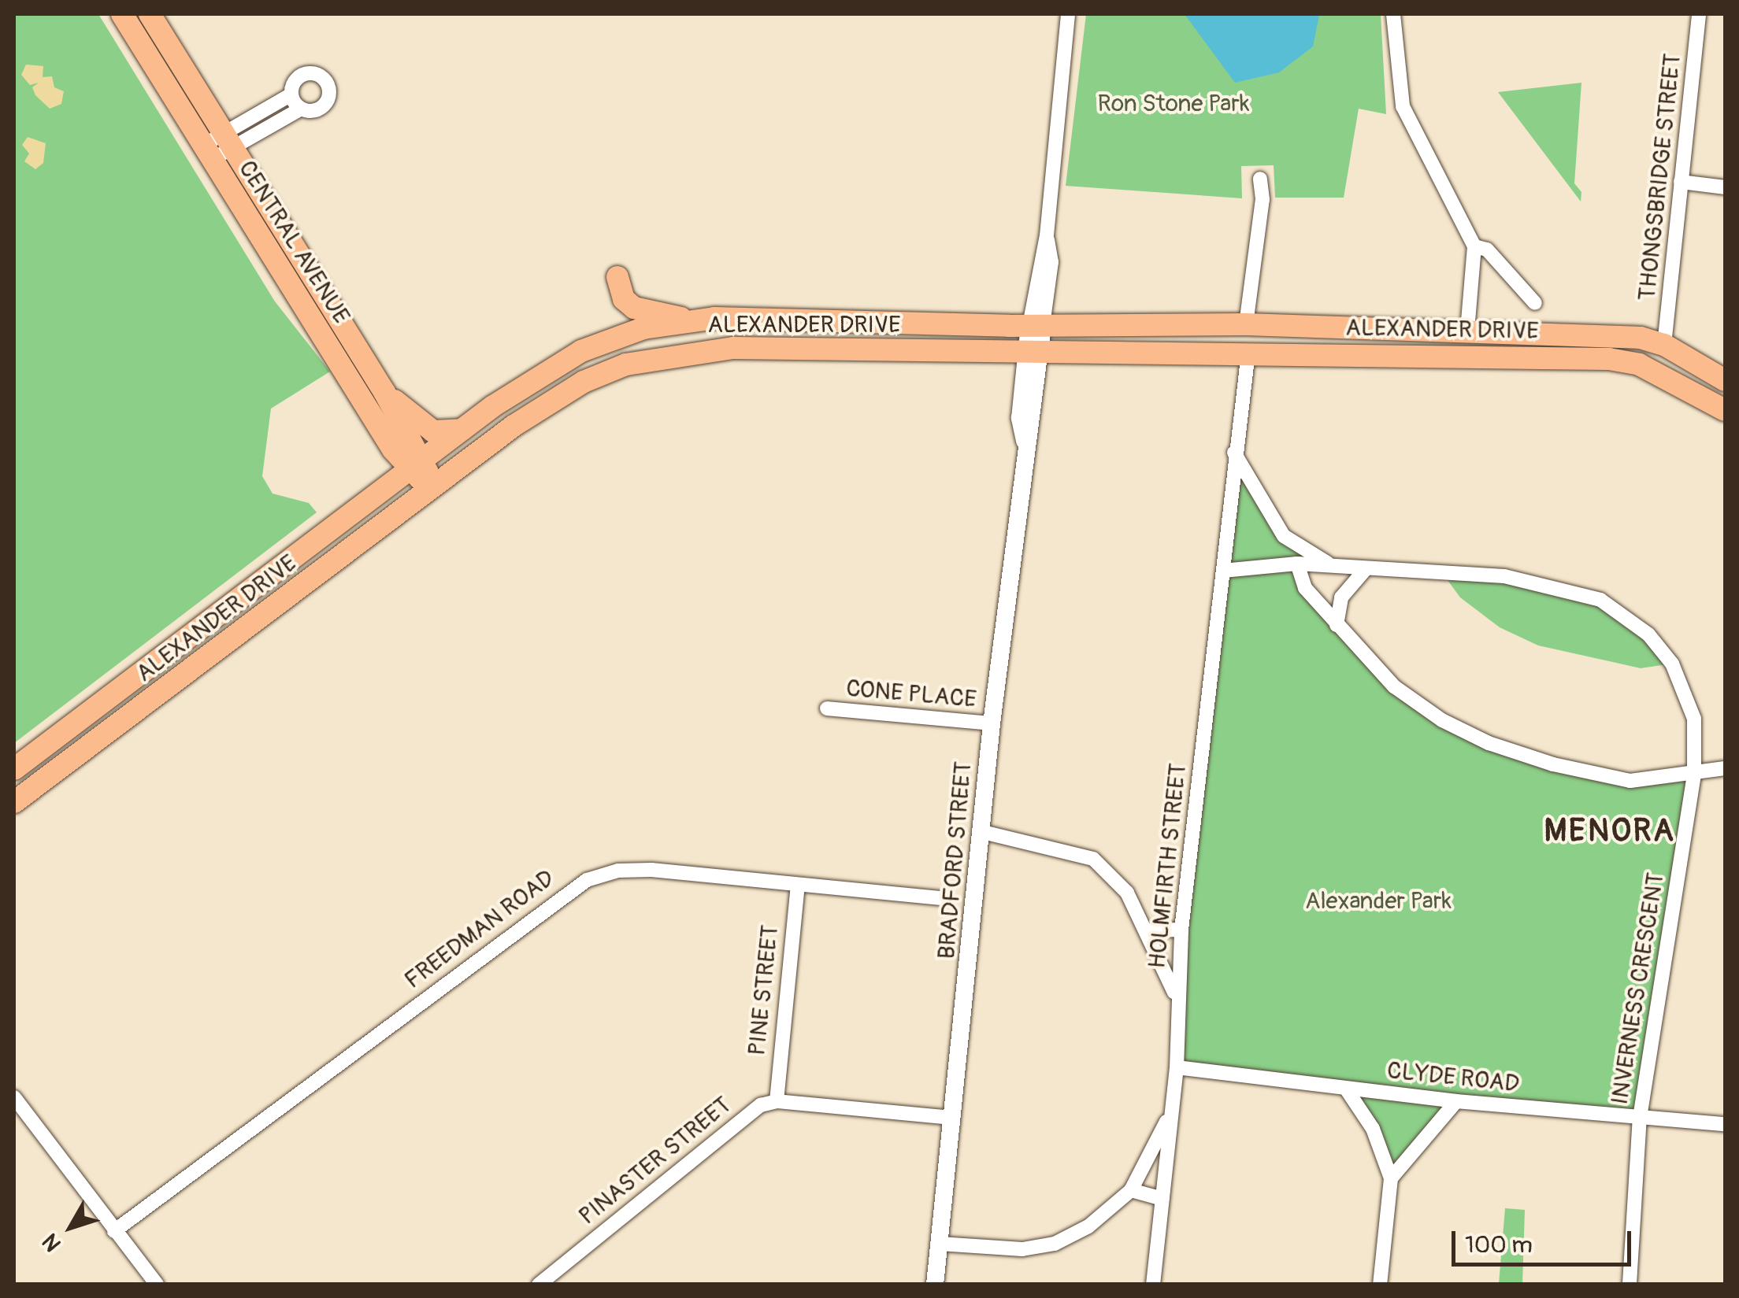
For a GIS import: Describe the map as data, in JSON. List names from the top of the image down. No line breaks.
{"streets":{"main road":["CENTRAL AVENUE","ALEXANDER DRIVE"],"street":["THONGSBRIDGE STREET","CONE PLACE","BRADFORD STREET","HOLMFIRTH STREET","FREEDMAN ROAD","INVERNESS CRESCENT","PINE STREET","CLYDE ROAD","PINASTER STREET"]},"crossings":[["THONGSBRIDGE STREET","ALEXANDER DRIVE"],["CENTRAL AVENUE","ALEXANDER DRIVE"],["ALEXANDER DRIVE","BRADFORD STREET"],["ALEXANDER DRIVE","HOLMFIRTH STREET"],["CONE PLACE","BRADFORD STREET"],["HOLMFIRTH STREET","INVERNESS CRESCENT"],["HOLMFIRTH STREET","CLYDE ROAD"],["FREEDMAN ROAD","PINE STREET"],["INVERNESS CRESCENT","CLYDE ROAD"],["PINE STREET","PINASTER STREET"]],"districts":["MENORA"],"parks":["Ron Stone Park","Alexander Park"],"scale_bar":"100 m","north":"bottom left"}
